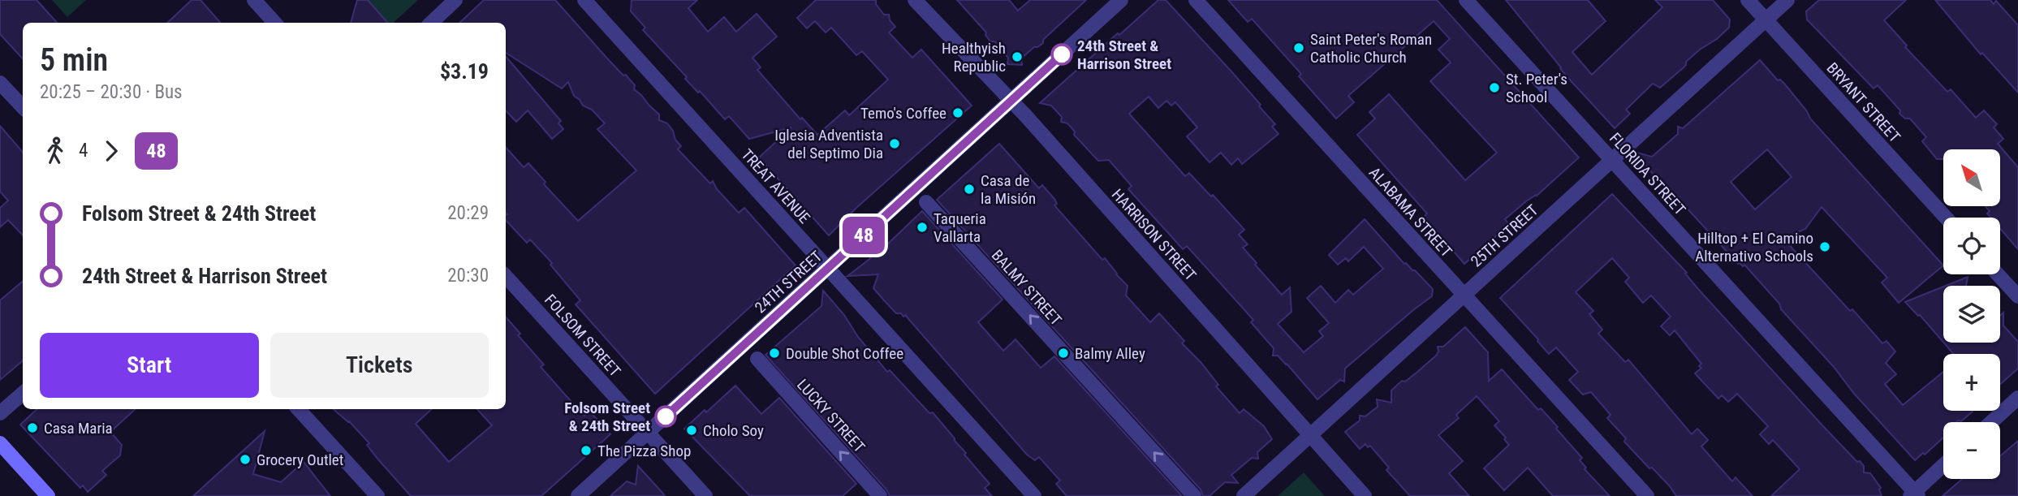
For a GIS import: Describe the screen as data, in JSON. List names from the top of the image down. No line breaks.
{"streets":{"street":["BRYANT STREET","FLORIDA STREET","TREAT AVENUE","ALABAMA STREET","HARRISON STREET","25TH STREET","24TH STREET","BALMY STREET","FOLSOM STREET","LUCKY STREET"]},"crossings":[["BRYANT STREET","25TH STREET"],["FLORIDA STREET","25TH STREET"],["TREAT AVENUE","24TH STREET"],["ALABAMA STREET","25TH STREET"],["HARRISON STREET","25TH STREET"],["HARRISON STREET","24TH STREET"],["24TH STREET","FOLSOM STREET"]],"one_way":["BALMY STREET","LUCKY STREET"],"places":["Saint Peter's Roman Catholic Church","24th Street & Harrison Street","Healthyish Republic","St. Peter's School","Temo's Coffee","Iglesia Adventista del Septimo Dia","Casa de la Misión","Taqueria Vallarta","Hilltop + El Camino Alternativo Schools","Double Shot Coffee","Balmy Alley","Folsom Street & 24th Street","Casa Maria","Cholo Soy","The Pizza Shop","Grocery Outlet"],"lines":["bus line 48"],"north":"top left","page":{"on_map":"48","heading":["5 min","20:25 – 20:30 · Bus","$3.19"],"legs":["4","48"],"map_buttons":["+","−"],"list":[{"name":"Folsom Street & 24th Street","value":"20:29"},{"name":"24th Street & Harrison Street","value":"20:30"}],"buttons":["Start","Tickets"]}}
